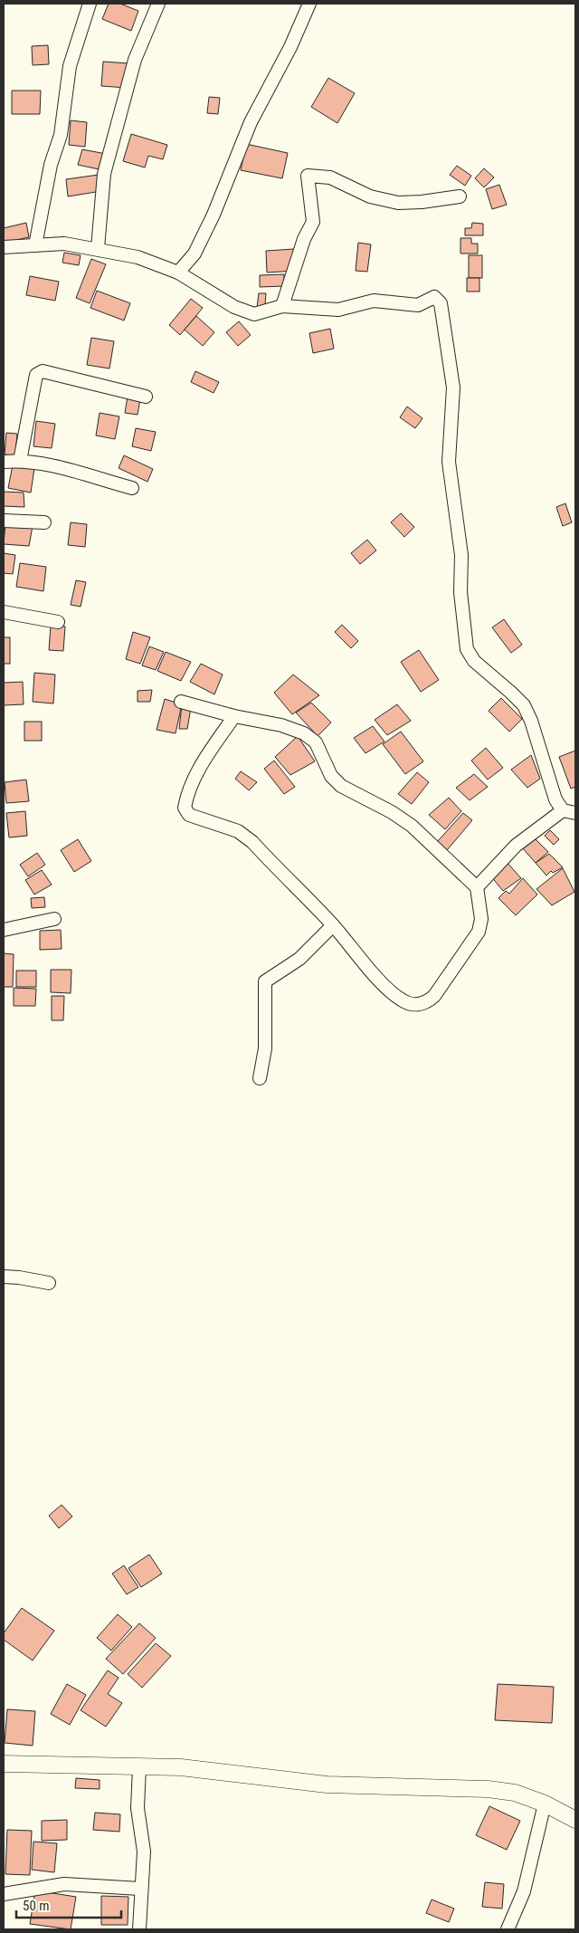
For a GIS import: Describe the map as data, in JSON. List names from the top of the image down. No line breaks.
{"scale_bar":"50 m"}
